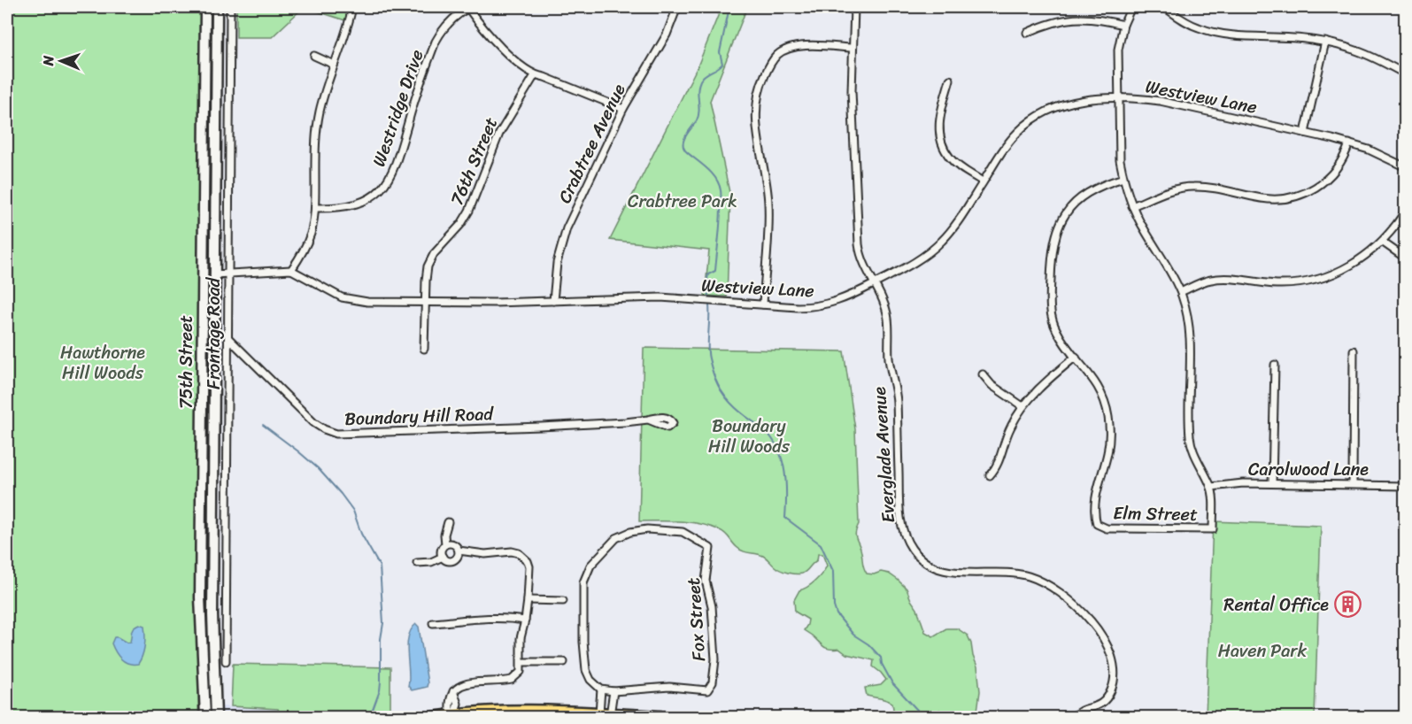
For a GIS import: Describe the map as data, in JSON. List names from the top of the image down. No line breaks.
{"streets":{"main road":["75th Street"],"street":["Westview Lane","Westridge Drive","Crabtree Avenue","76th Street","Frontage Road","Boundary Hill Road","Everglade Avenue","Carolwood Lane","Elm Street","Fox Street"]},"crossings":[["Westview Lane","Crabtree Avenue"],["Westview Lane","76th Street"],["Westview Lane","Everglade Avenue"],["Frontage Road","Boundary Hill Road"],["Carolwood Lane","Elm Street"]],"parks":["Crabtree Park","Hawthorne Hill Woods","Boundary Hill Woods","Haven Park"],"places":{"building":["Rental Office"]},"north":"left"}
